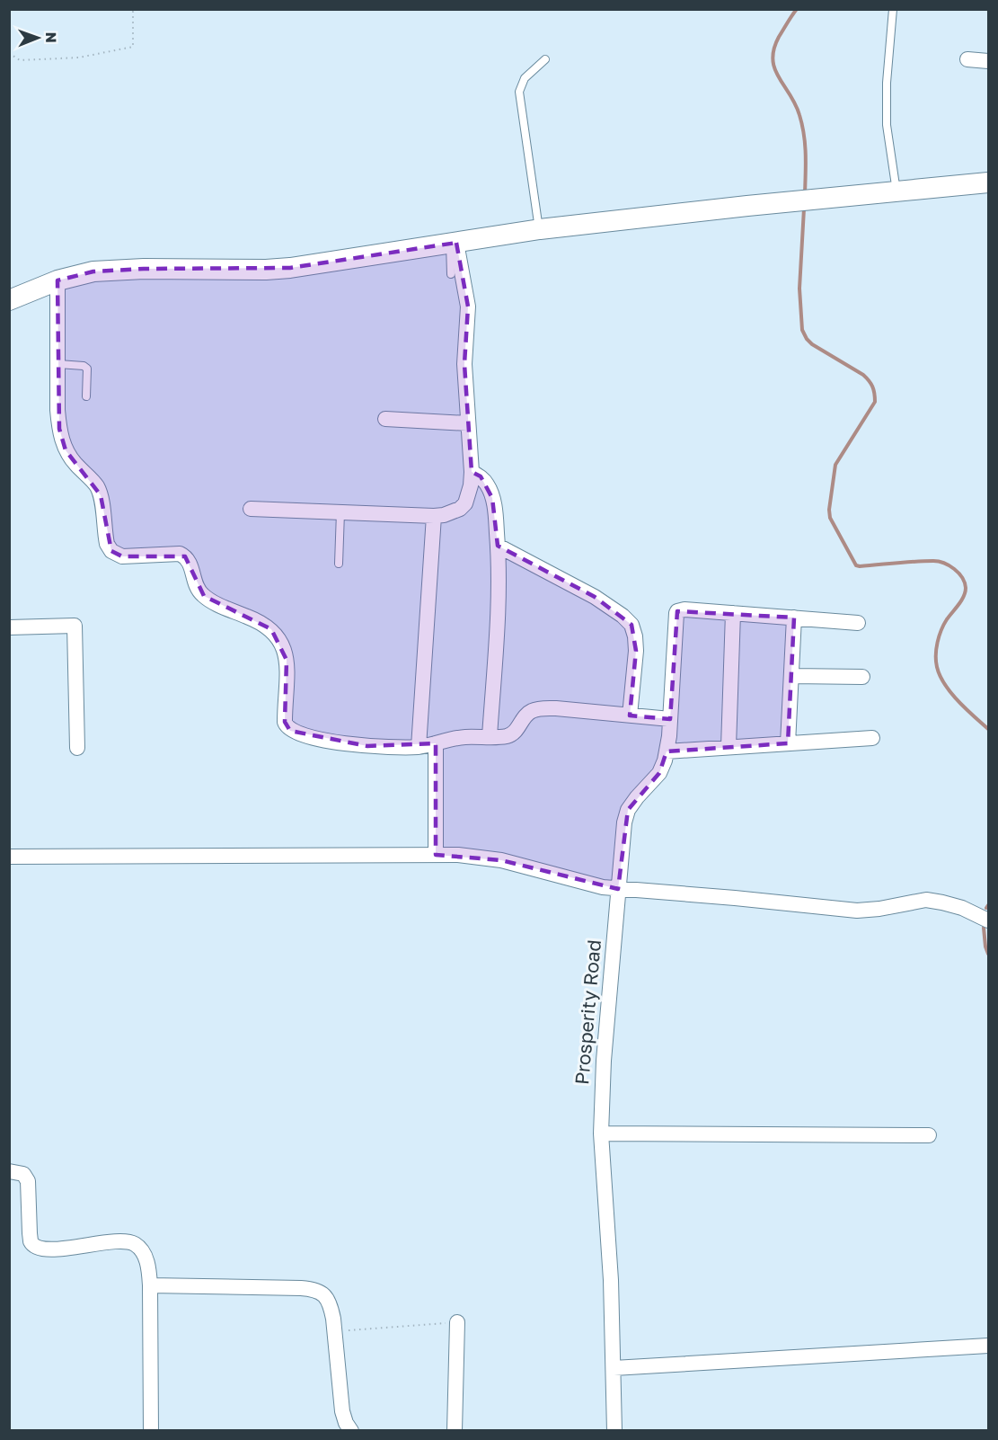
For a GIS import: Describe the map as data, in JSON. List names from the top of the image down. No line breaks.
{"streets":{"street":["Prosperity Road"]},"north":"right"}
